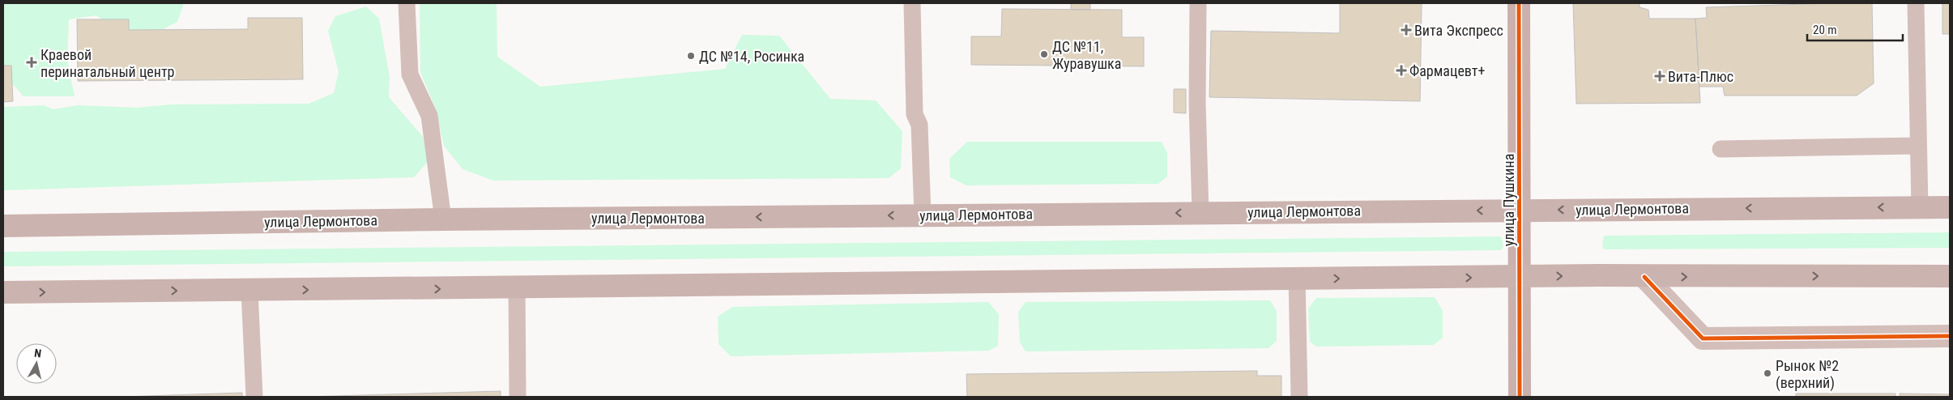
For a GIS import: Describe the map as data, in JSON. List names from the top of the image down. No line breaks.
{"streets":{"main road":["улица Лермонтова"],"street":["улица Пушкина"]},"crossings":[["улица Пушкина","улица Лермонтова"]],"places":{"health":["Вита Экспресс","Краевой перинатальный центр","Фармацевт+","Вита-Плюс"],"other":["ДС №11, Журавушка","ДС №14, Росинка","Рынок №2 (верхний)"]},"scale_bar":"20 m","north":"top"}
